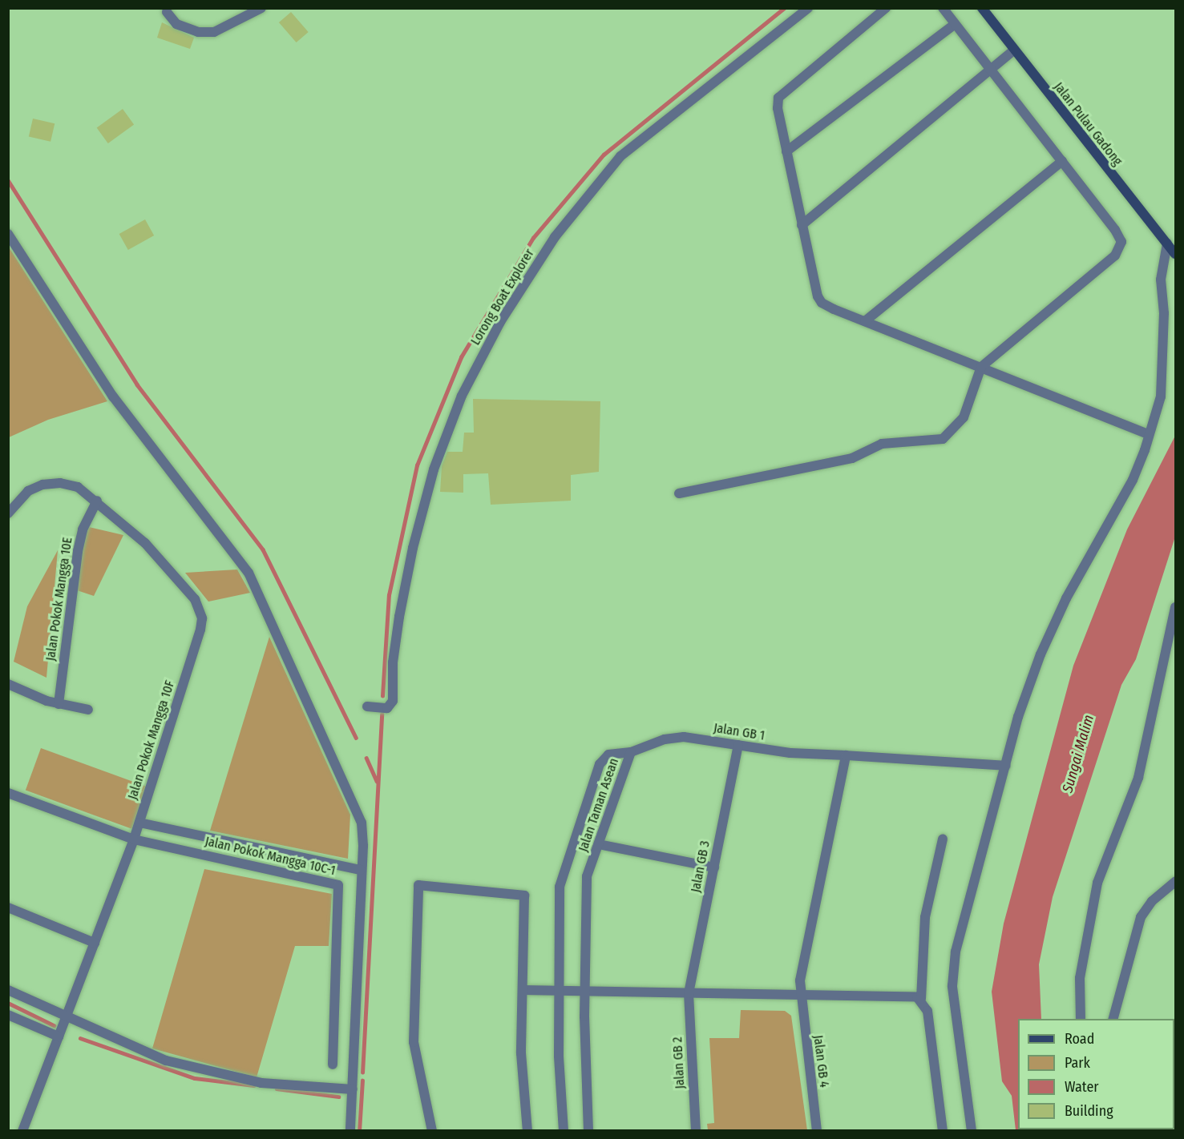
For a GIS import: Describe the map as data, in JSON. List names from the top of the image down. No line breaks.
{"streets":{"main road":["Jalan Pulau Gadong"],"street":["Lorong Boat Explorer","Jalan Pokok Mangga 10E","Jalan GB 1","Jalan Pokok Mangga 10F","Jalan Taman Asean","Jalan Pokok Mangga 10C-1","Jalan GB 3","Jalan GB 4","Jalan GB 2"]},"crossings":[["Jalan Pokok Mangga 10E","Jalan Pokok Mangga 10F"],["Jalan GB 1","Jalan Taman Asean"],["Jalan GB 1","Jalan GB 3"],["Jalan GB 1","Jalan GB 4"],["Jalan Pokok Mangga 10F","Jalan Pokok Mangga 10C-1"],["Jalan GB 3","Jalan GB 2"]],"water":["Sungai Malim"],"legend":["Road","Park","Water","Building"]}
